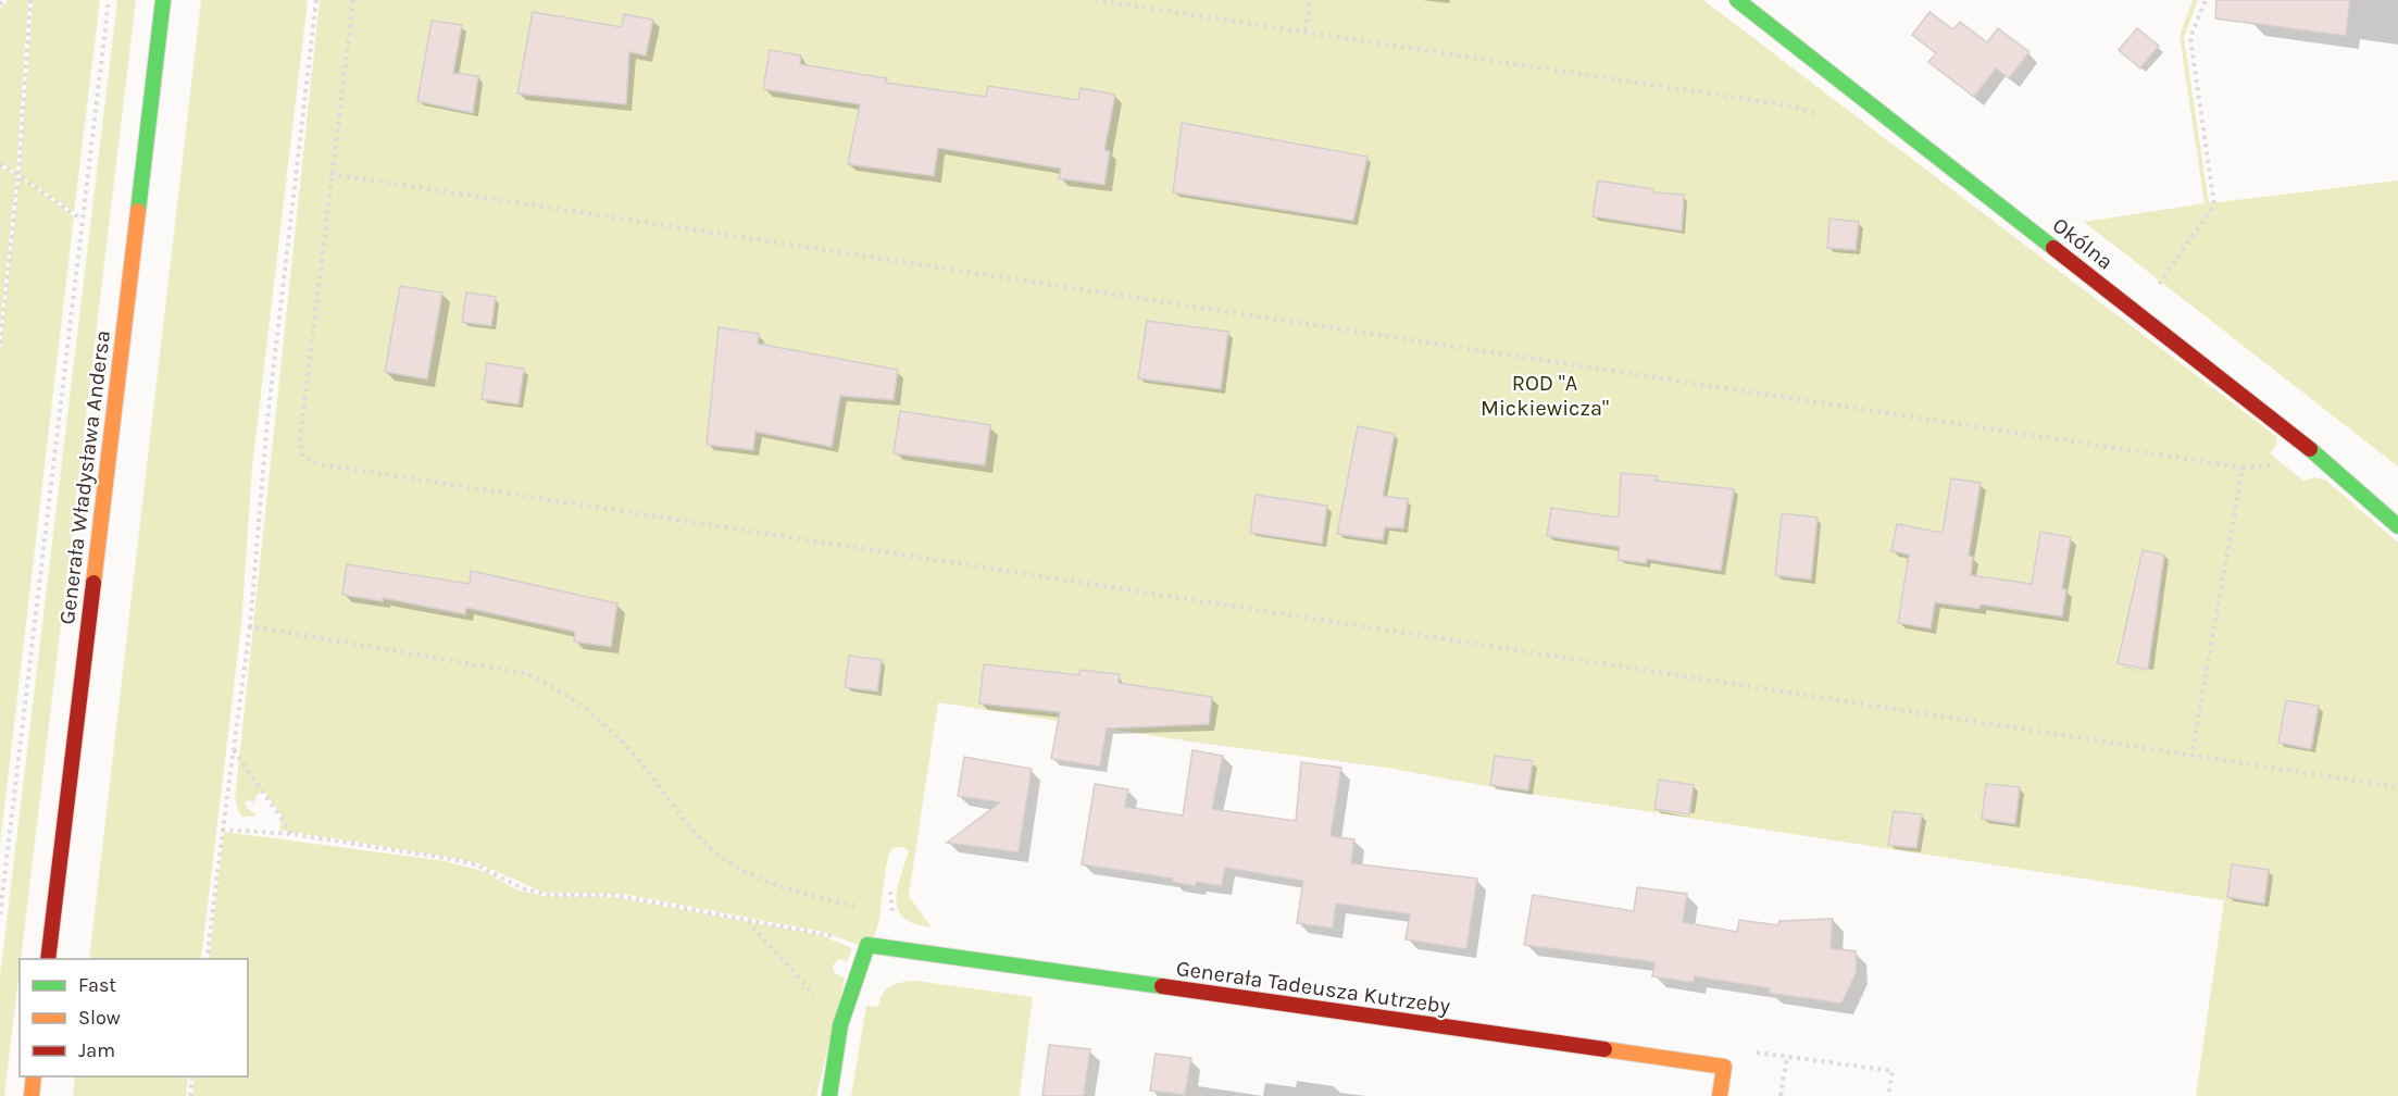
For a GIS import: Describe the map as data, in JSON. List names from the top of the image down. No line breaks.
{"streets":{"street":["Okólna","Generała Władysława Andersa","Generała Tadeusza Kutrzeby"]},"parks":["ROD \"A Mickiewicza\""],"legend":["Fast","Slow","Jam"]}
